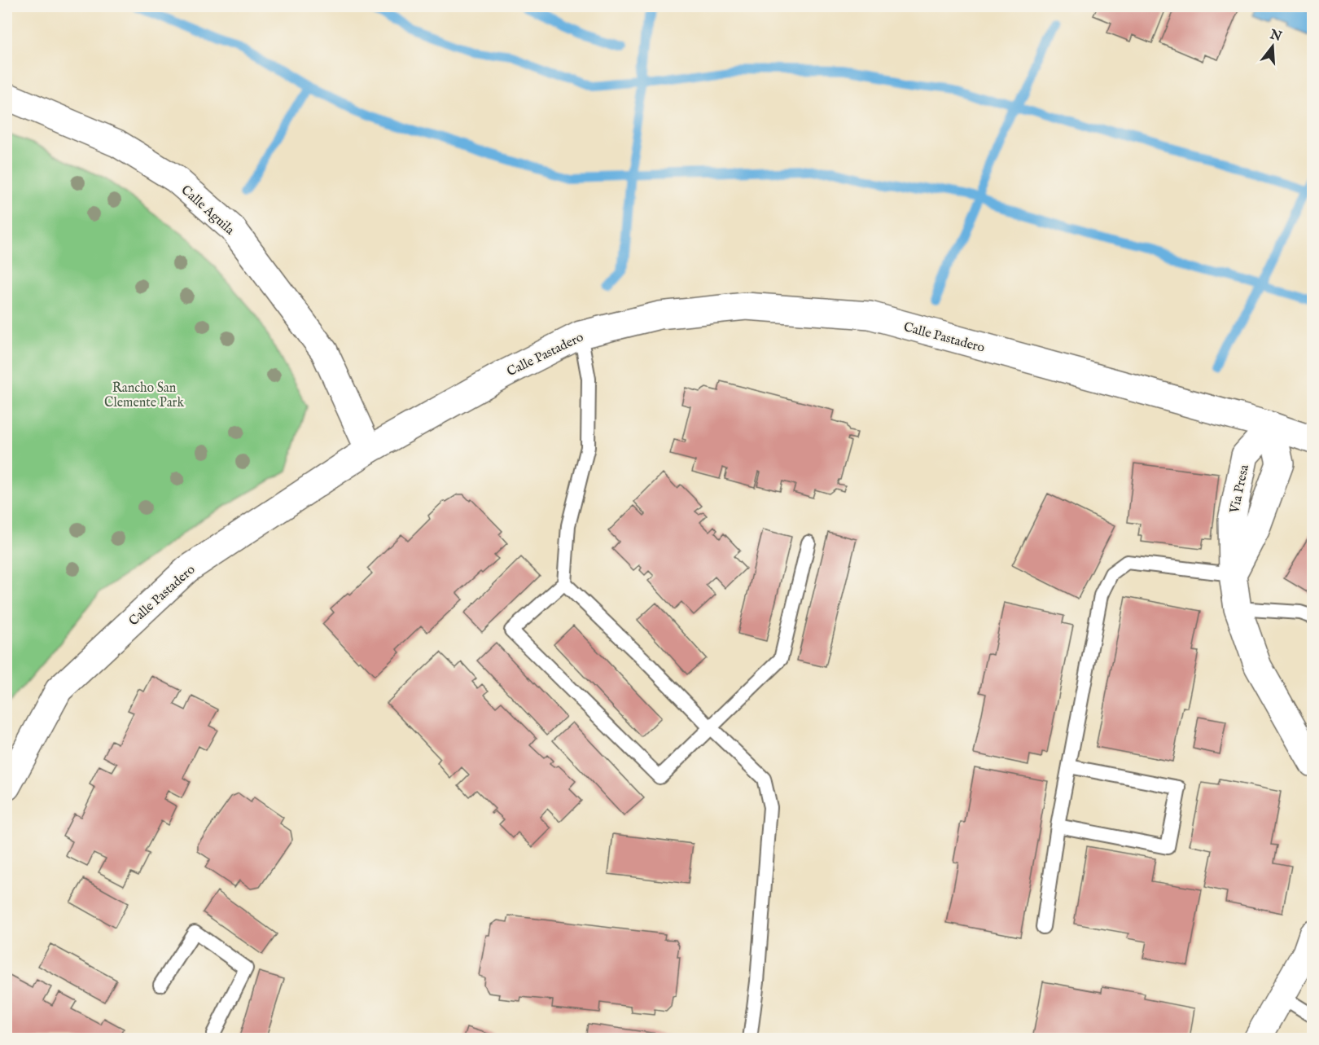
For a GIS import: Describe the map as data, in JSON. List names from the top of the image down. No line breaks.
{"streets":{"street":["Calle Aguila","Calle Pastadero","Via Presa"]},"crossings":[["Calle Aguila","Calle Pastadero"],["Calle Pastadero","Via Presa"]],"parks":["Rancho San Clemente Park"],"north":"top"}
